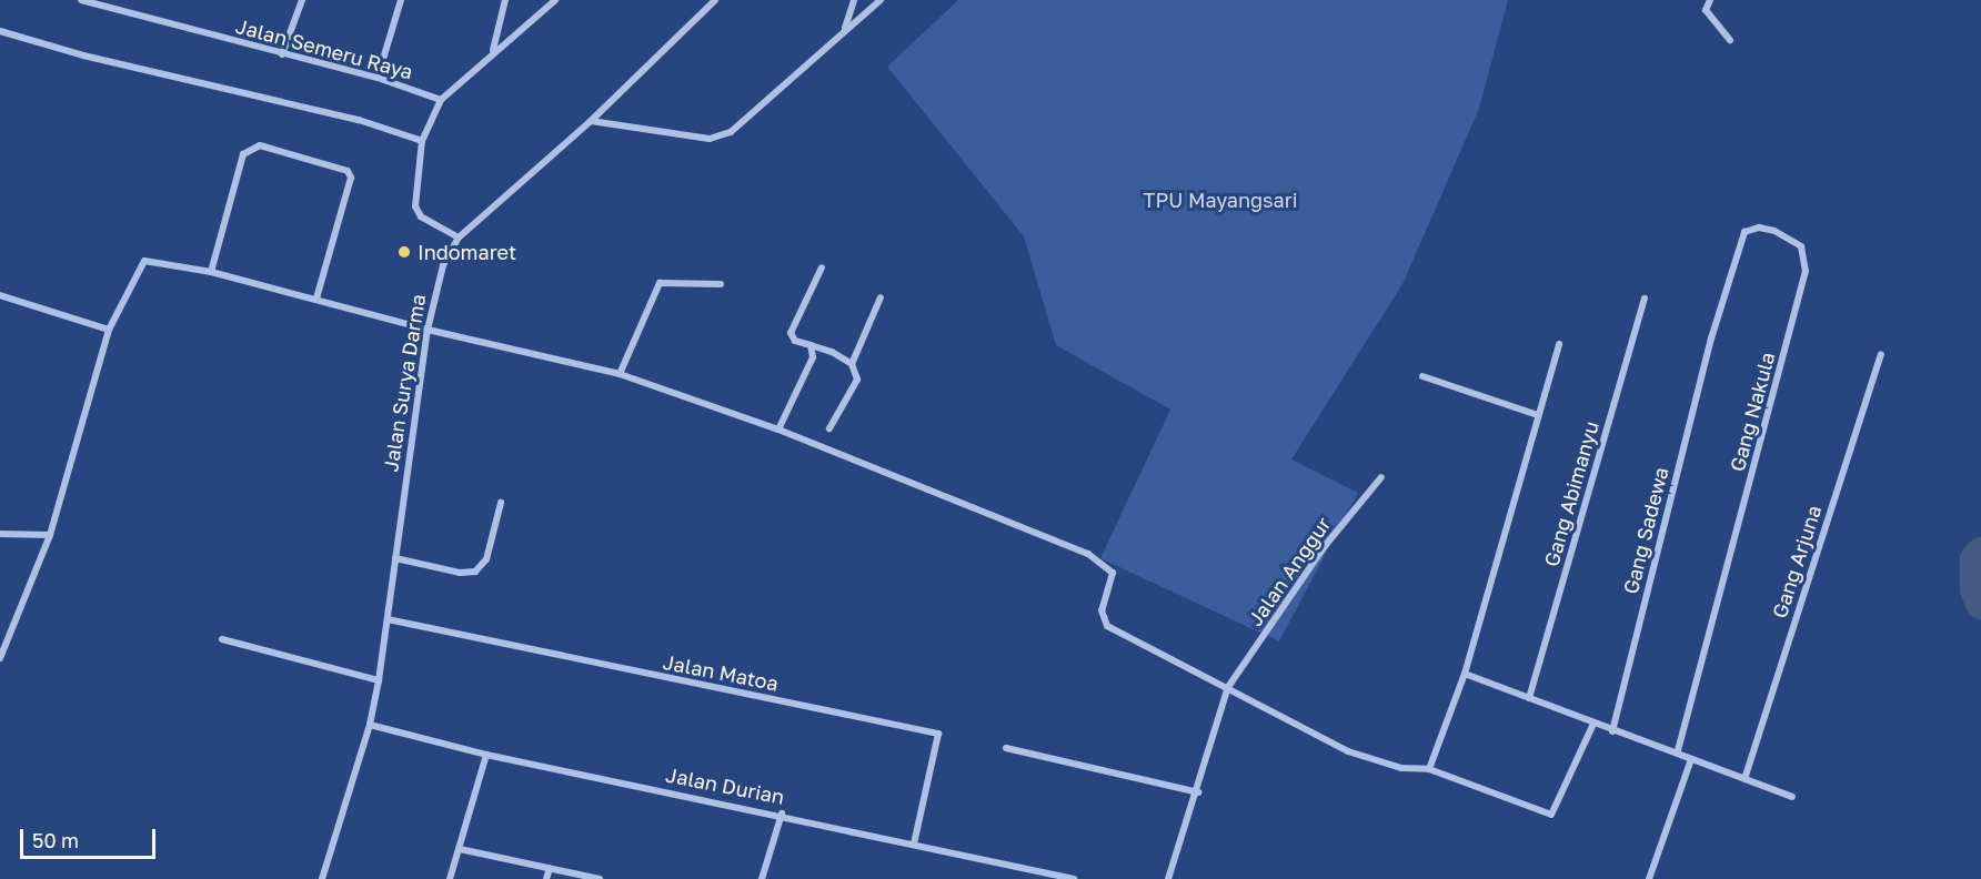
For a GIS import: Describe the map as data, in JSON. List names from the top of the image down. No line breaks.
{"streets":{"street":["Jalan Semeru Raya","Jalan Surya Darma","Gang Nakula","Gang Abimanyu","Gang Sadewa","Gang Arjuna","Jalan Anggur","Jalan Matoa","Jalan Durian"]},"crossings":[["Jalan Surya Darma","Jalan Matoa"],["Jalan Surya Darma","Jalan Durian"],["Gang Nakula","Gang Sadewa"],["Jalan Matoa","Jalan Durian"]],"parks":["TPU Mayangsari"],"places":["Indomaret"],"scale_bar":"50 m"}
